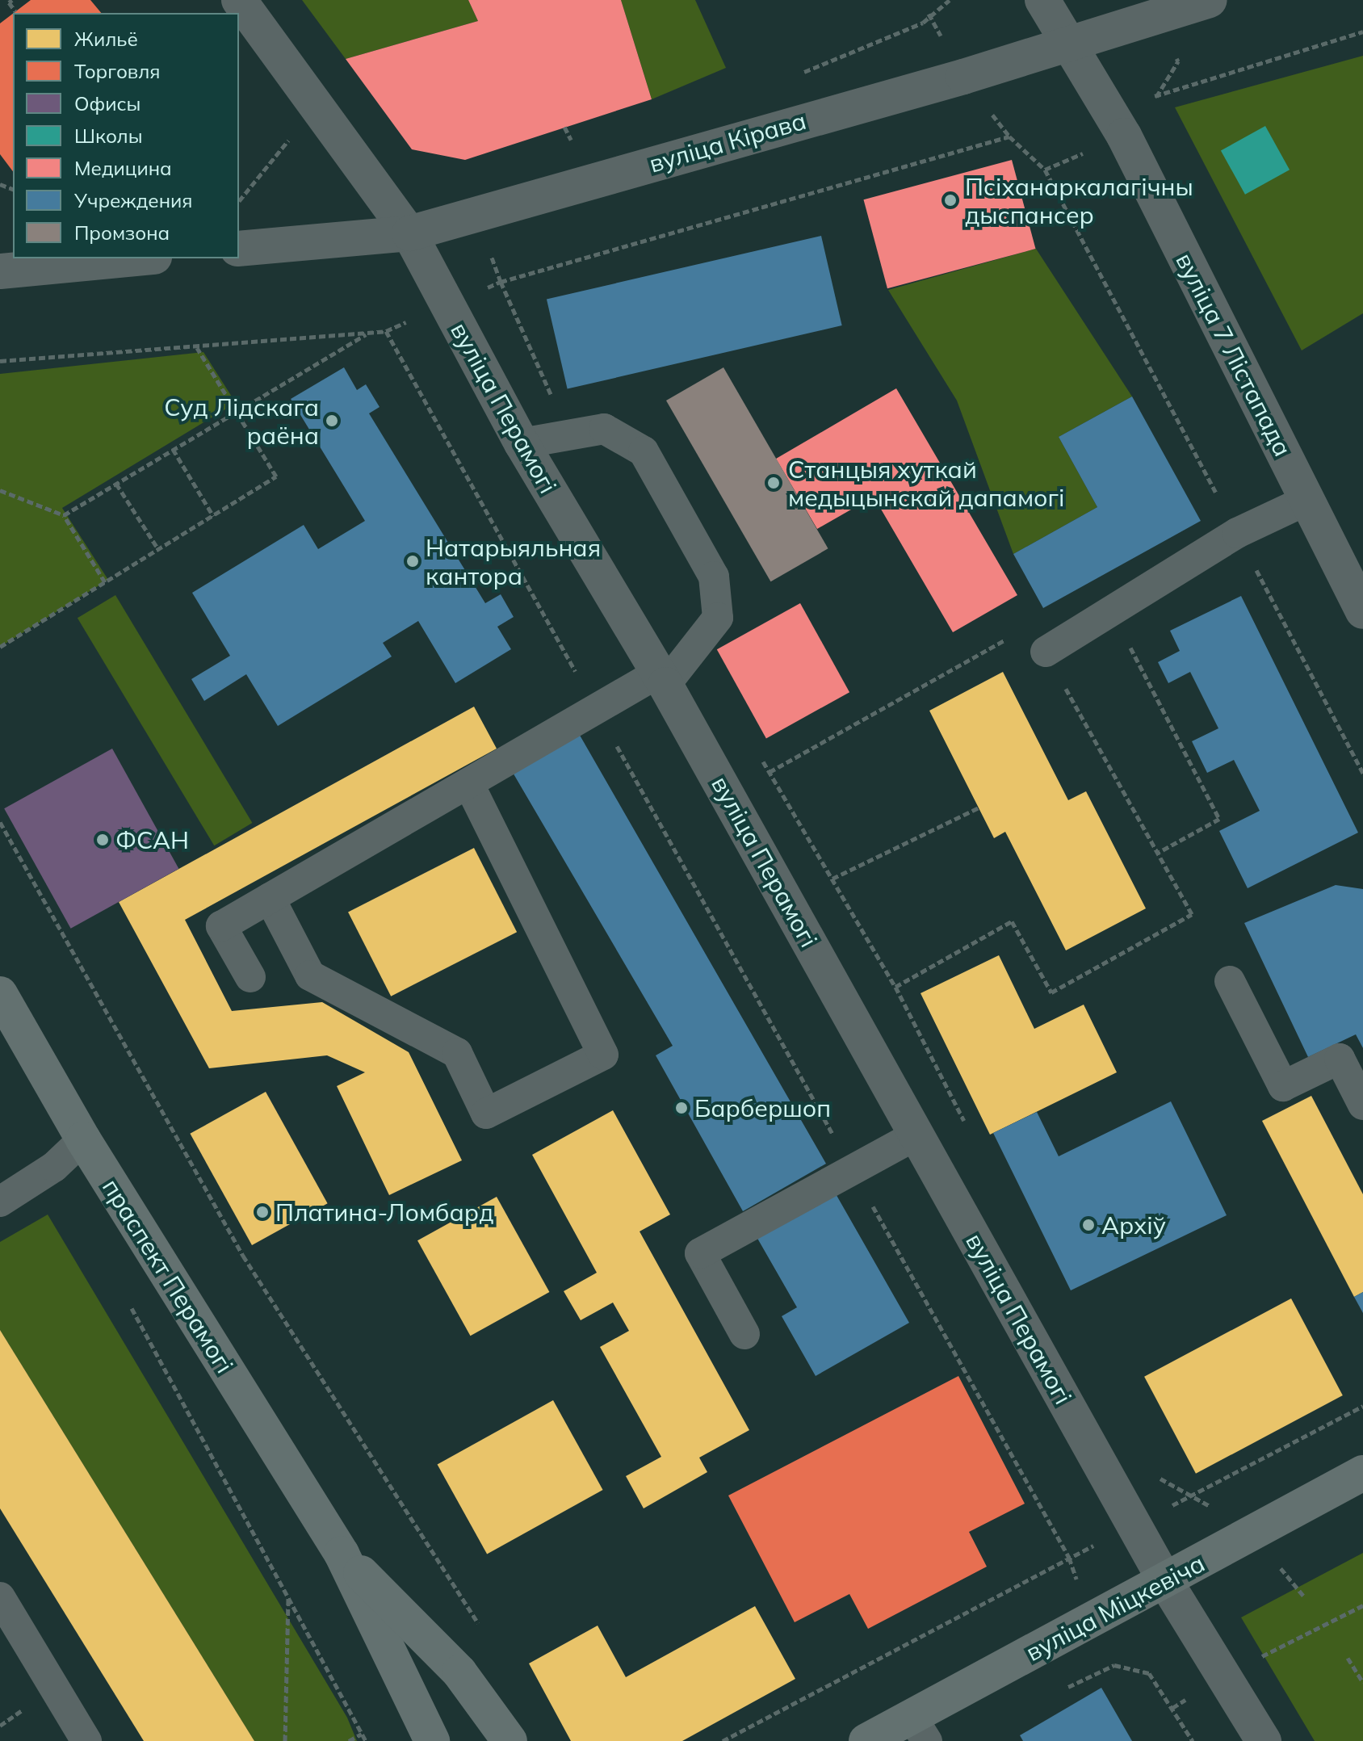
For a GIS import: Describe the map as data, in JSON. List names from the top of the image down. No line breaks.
{"streets":{"main road":["праспект Перамогі","вуліца Міцкевіча"],"street":["вуліца Кірава","вуліца 7 Лістапада","вуліца Перамогі"]},"crossings":[["вуліца Кірава","вуліца 7 Лістапада"],["вуліца Кірава","вуліца Перамогі"],["вуліца Перамогі","вуліца Міцкевіча"]],"places":["Псіханаркалагічны дыспансер","Суд Лідскага раёна","Станцыя хуткай медыцынскай дапамогі","Натарыяльная кантора","ФСАН","Барбершоп","Платина-Ломбард","Архіў"],"legend":["Жильё","Торговля","Офисы","Школы","Медицина","Учреждения","Промзона"]}
